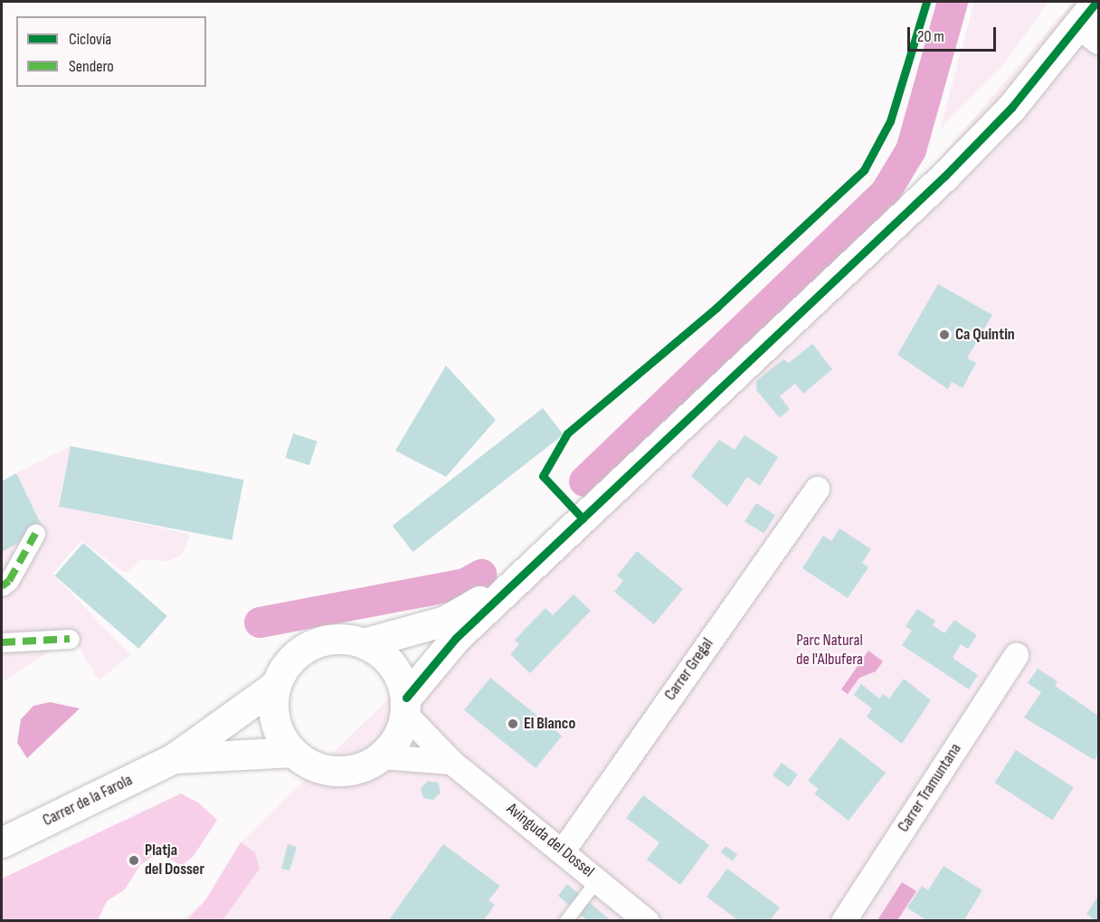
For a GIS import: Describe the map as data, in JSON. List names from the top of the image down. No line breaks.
{"streets":{"street":["Carrer Gregal","Carrer Tramuntana","Carrer de la Farola","Avinguda del Dossel"]},"crossings":[["Carrer Gregal","Avinguda del Dossel"]],"parks":["Parc Natural de l'Albufera"],"places":["Ca Quintin","El Blanco","Platja del Dosser"],"legend":["Ciclovía","Sendero"],"scale_bar":"20 m"}
